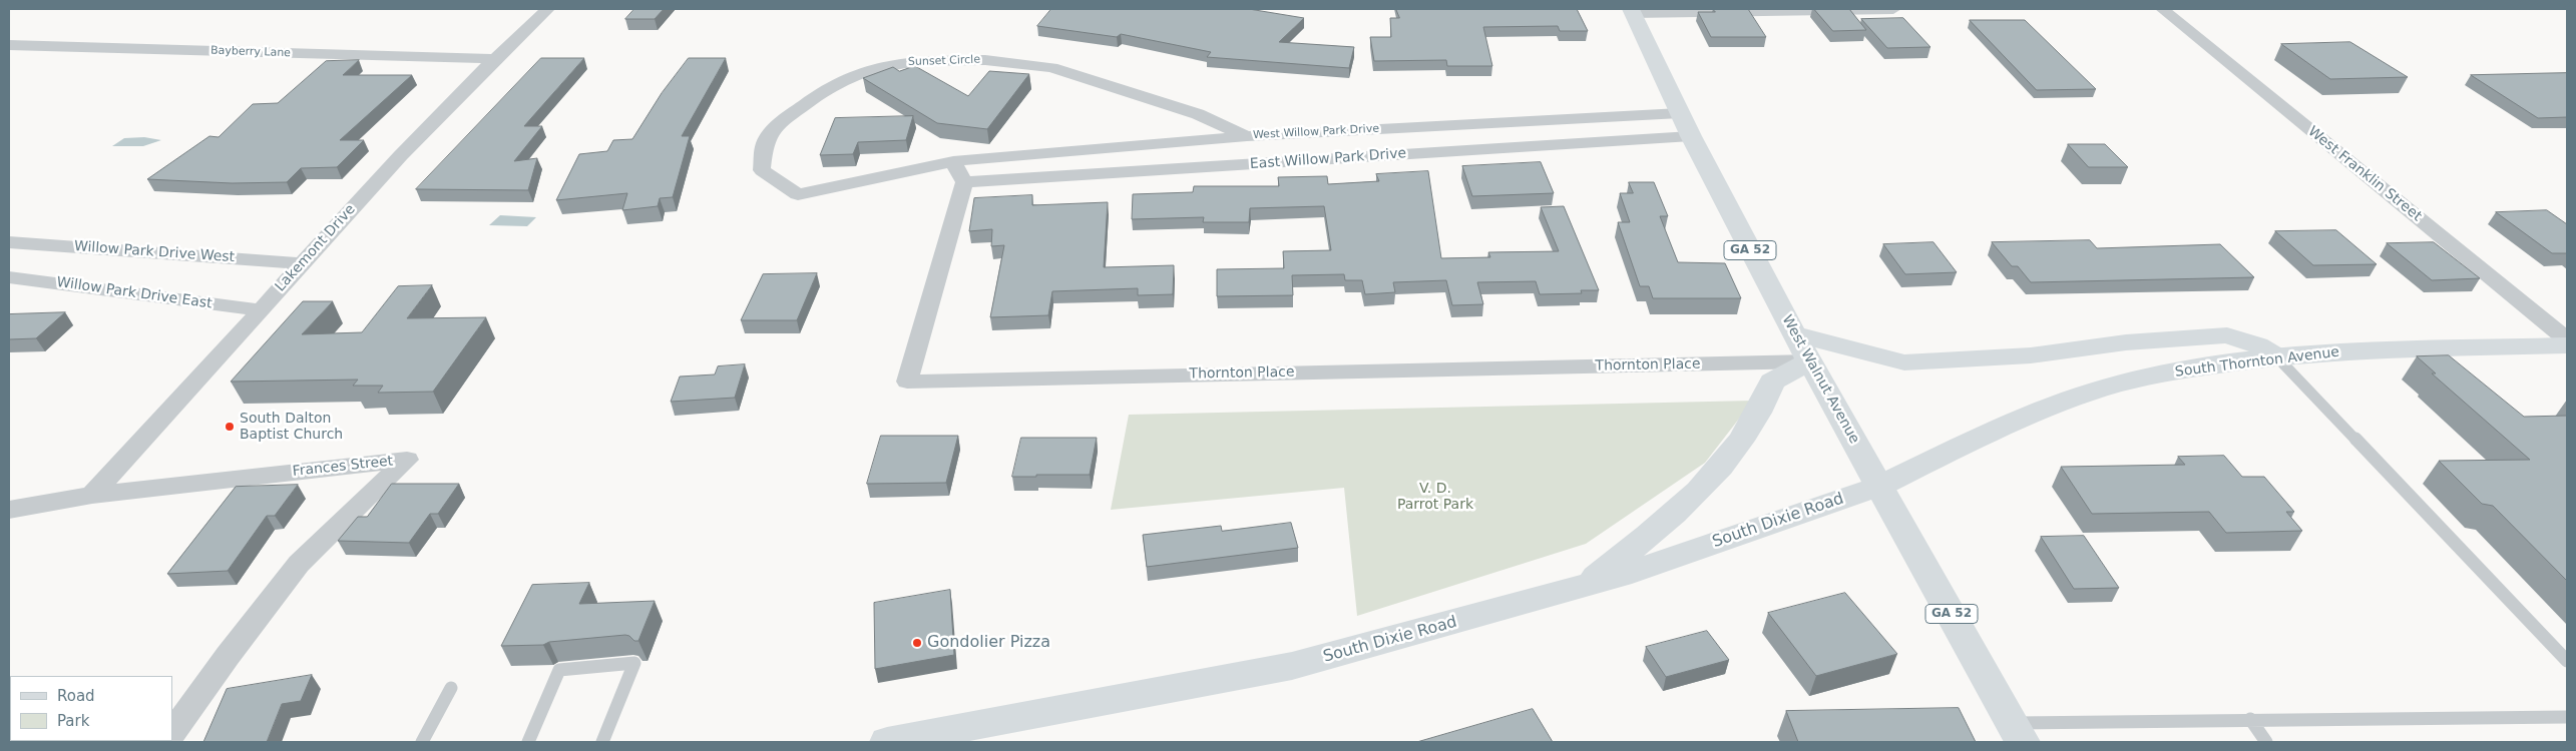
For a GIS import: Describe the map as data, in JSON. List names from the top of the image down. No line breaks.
{"streets":{"main road":["GA 52","South Thornton Avenue","West Walnut Avenue","South Dixie Road"],"street":["Bayberry Lane","Sunset Circle","West Willow Park Drive","East Willow Park Drive","West Franklin Street","Lakemont Drive","Willow Park Drive West","Willow Park Drive East","Thornton Place","Frances Street"]},"crossings":[["Bayberry Lane","Lakemont Drive"],["Sunset Circle","West Willow Park Drive"],["West Willow Park Drive","West Walnut Avenue"],["East Willow Park Drive","Thornton Place"],["East Willow Park Drive","West Walnut Avenue"],["Lakemont Drive","Willow Park Drive West"],["Lakemont Drive","Willow Park Drive East"],["Lakemont Drive","Frances Street"],["South Thornton Avenue","West Walnut Avenue"],["South Thornton Avenue","South Dixie Road"],["Thornton Place","West Walnut Avenue"],["West Walnut Avenue","South Dixie Road"]],"parks":["V. D. Parrot Park"],"places":["South Dalton Baptist Church","Gondolier Pizza"],"legend":["Road","Park"]}
